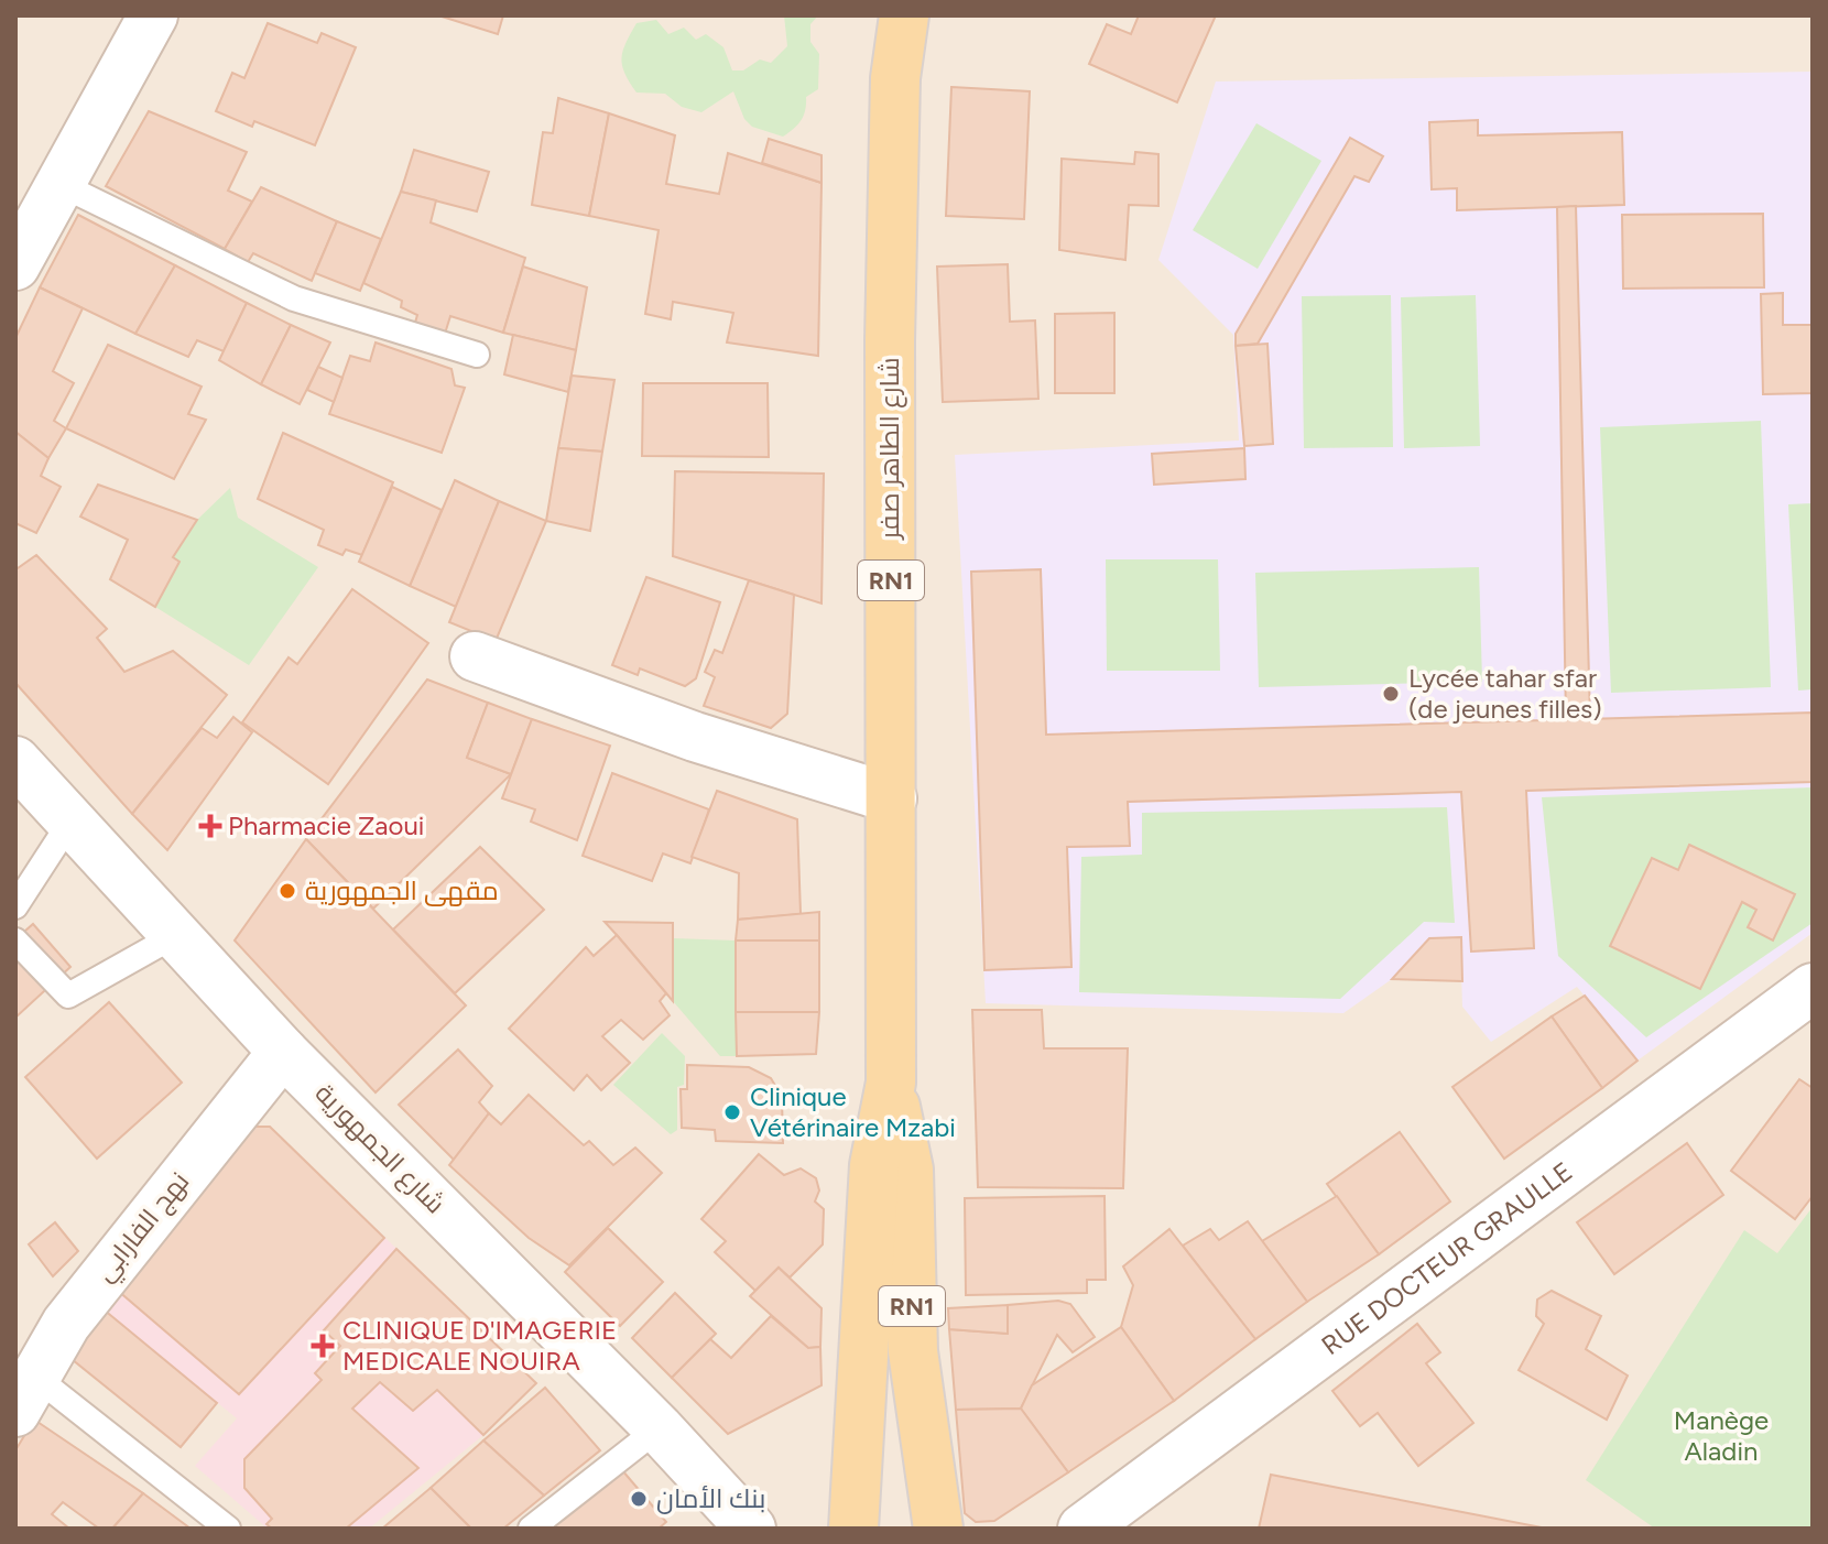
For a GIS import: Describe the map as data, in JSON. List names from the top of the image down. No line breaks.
{"streets":{"main road":["شارع الطاهر صفر","RN1"],"street":["شارع الجمهورية","نهج الفارابي","RUE DOCTEUR GRAULLE"]},"crossings":[["شارع الجمهورية","نهج الفارابي"]],"parks":["Manège Aladin"],"places":{"other":["Lycée tahar sfar (de jeunes filles)","مقهى الجمهورية","Clinique Vétérinaire Mzabi","بنك الأمان"],"health":["Pharmacie Zaoui","CLINIQUE D'IMAGERIE MEDICALE NOUIRA"]}}
